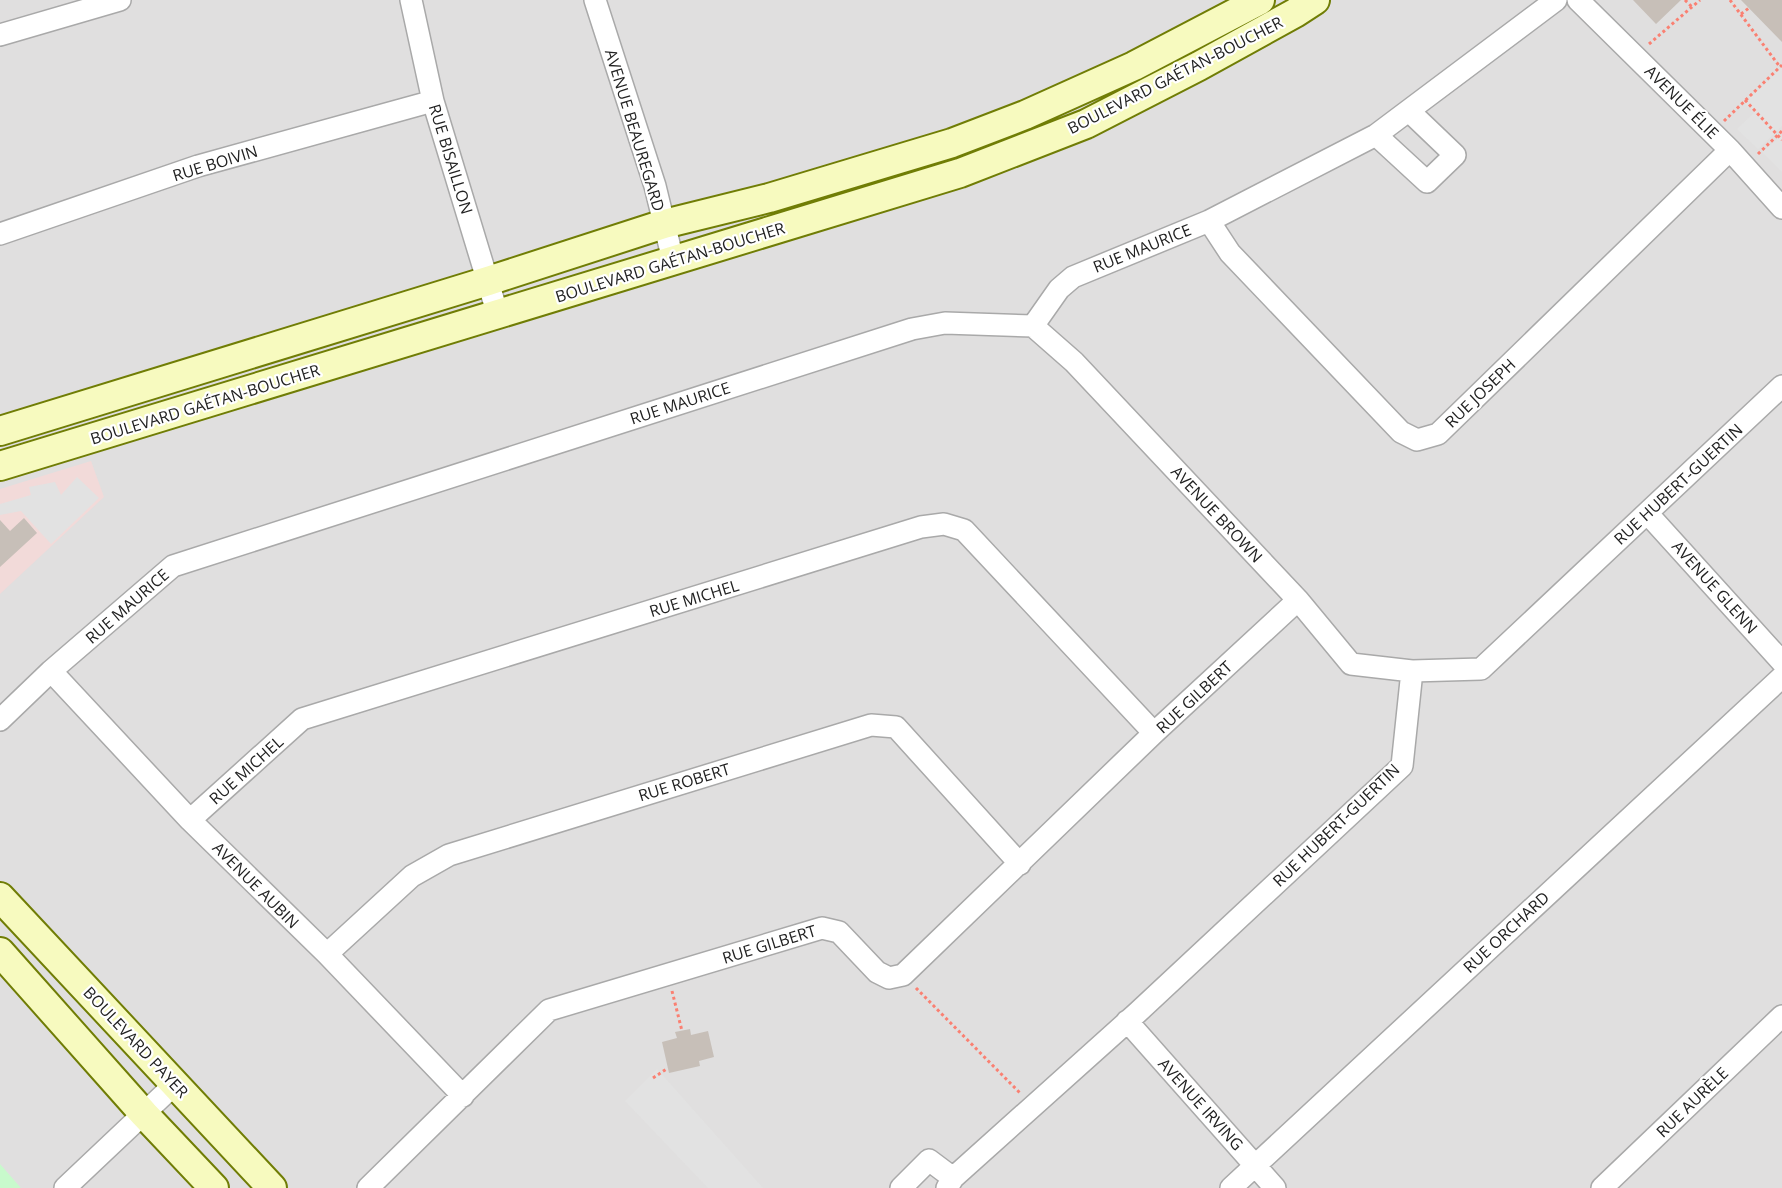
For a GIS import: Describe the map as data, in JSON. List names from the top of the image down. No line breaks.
{"streets":{"main road":["BOULEVARD GAÉTAN-BOUCHER","BOULEVARD PAYER"],"street":["AVENUE ÉLIE","AVENUE BEAUREGARD","RUE BISAILLON","RUE BOIVIN","RUE MAURICE","RUE JOSEPH","RUE HUBERT-GUERTIN","AVENUE BROWN","AVENUE GLENN","RUE MICHEL","RUE GILBERT","RUE ROBERT","AVENUE AUBIN","RUE ORCHARD","RUE AURÈLE","AVENUE IRVING"]},"crossings":[["BOULEVARD GAÉTAN-BOUCHER","AVENUE BEAUREGARD"],["BOULEVARD GAÉTAN-BOUCHER","RUE BISAILLON"],["AVENUE ÉLIE","RUE JOSEPH"],["RUE BISAILLON","RUE BOIVIN"],["RUE MAURICE","RUE JOSEPH"],["RUE MAURICE","AVENUE BROWN"],["RUE MAURICE","AVENUE AUBIN"],["RUE HUBERT-GUERTIN","AVENUE BROWN"],["RUE HUBERT-GUERTIN","AVENUE GLENN"],["RUE HUBERT-GUERTIN","AVENUE IRVING"],["AVENUE BROWN","RUE GILBERT"],["RUE MICHEL","RUE GILBERT"],["RUE MICHEL","AVENUE AUBIN"],["RUE GILBERT","RUE ROBERT"],["RUE GILBERT","AVENUE AUBIN"],["RUE ROBERT","AVENUE AUBIN"],["RUE ORCHARD","AVENUE IRVING"]]}
